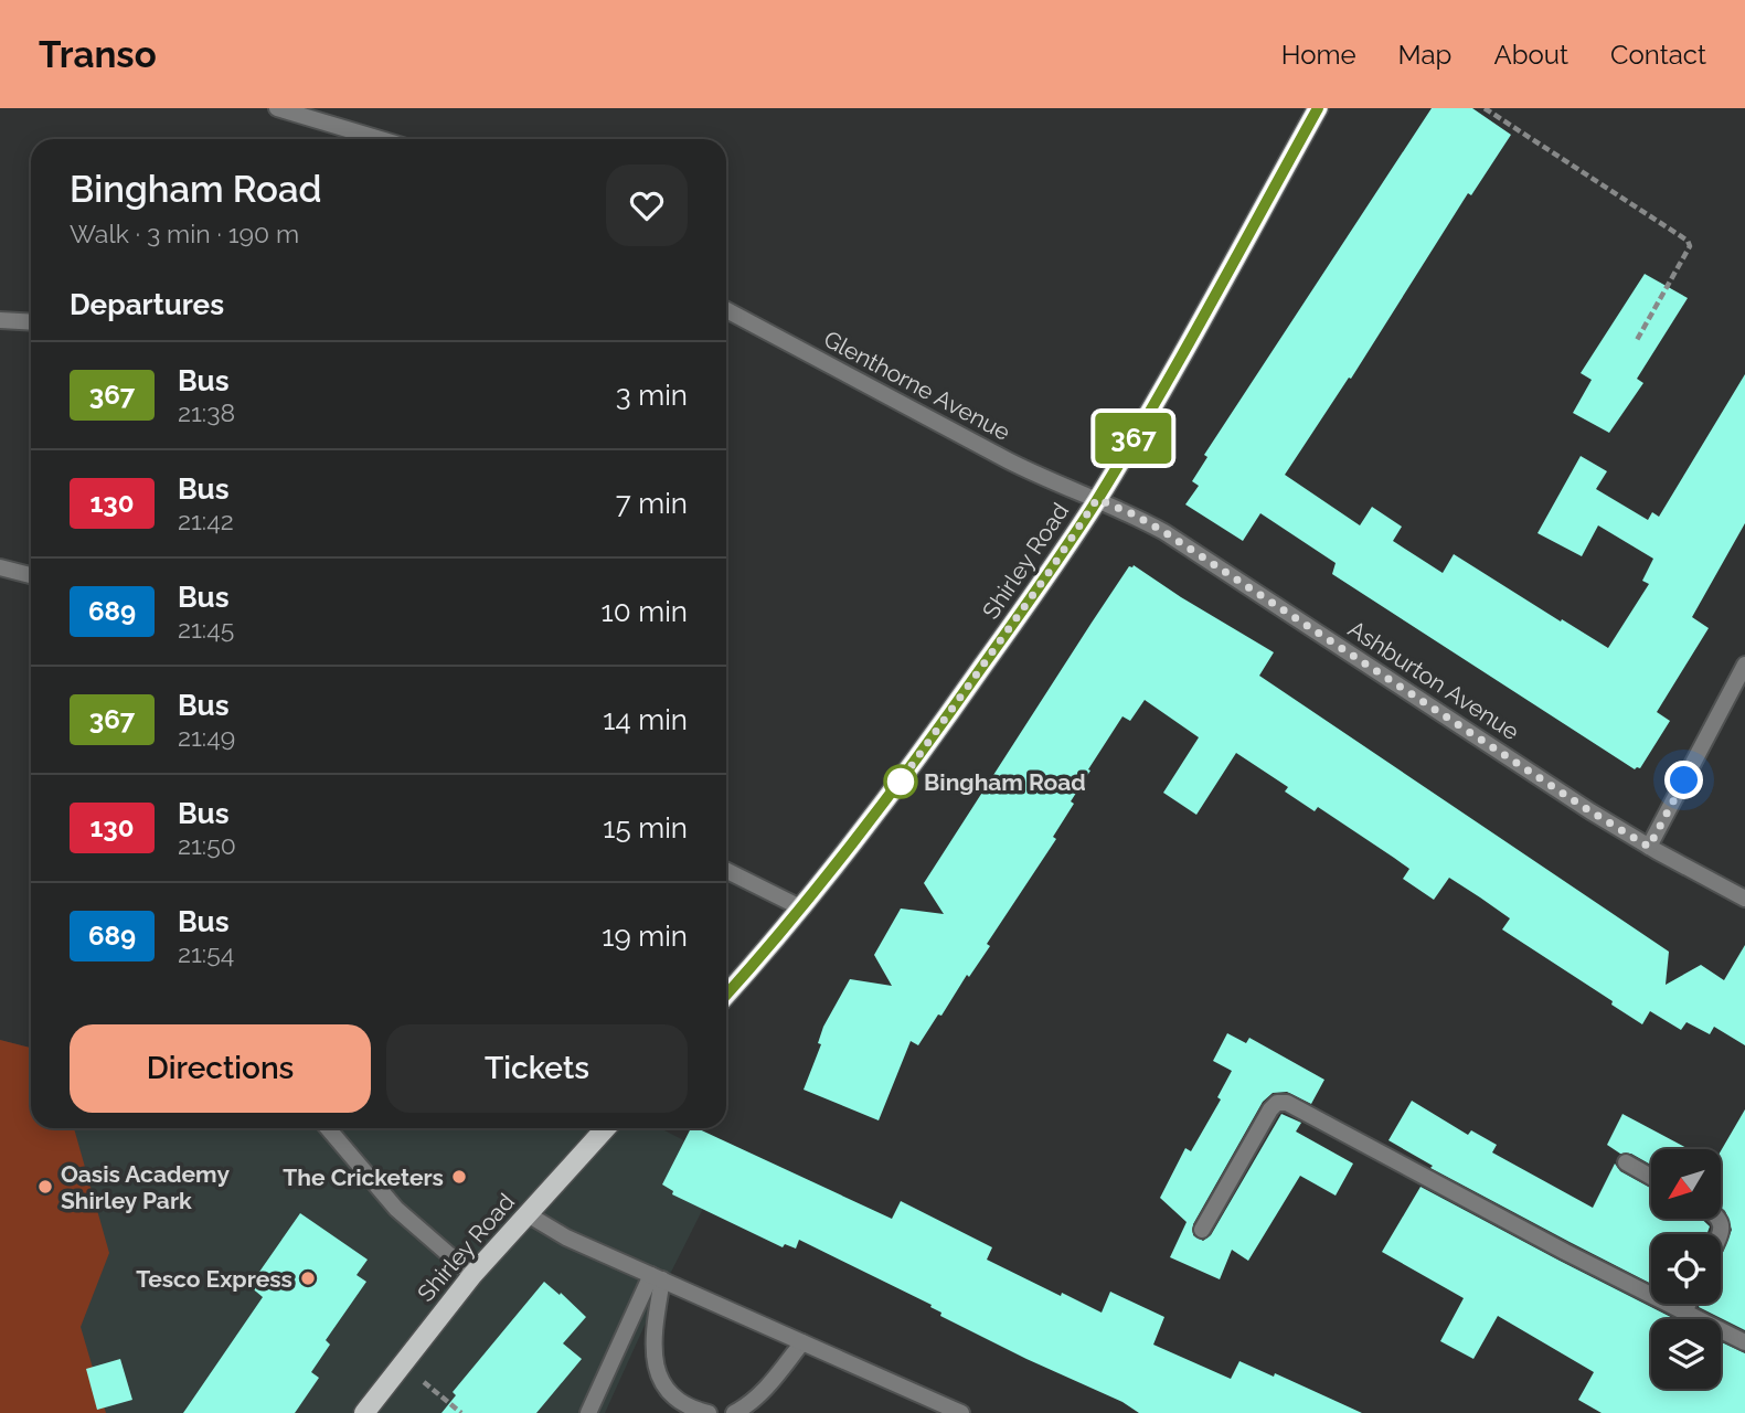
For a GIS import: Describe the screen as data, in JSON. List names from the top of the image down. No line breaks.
{"streets":{"main road":["Shirley Road"],"street":["Glenthorne Avenue","Ashburton Avenue"]},"crossings":[["Glenthorne Avenue","Shirley Road"],["Glenthorne Avenue","Ashburton Avenue"],["Shirley Road","Ashburton Avenue"]],"places":["Bingham Road","The Cricketers","Oasis Academy Shirley Park","Tesco Express"],"lines":["bus line 367"],"north":"bottom left","page":{"header":"Transo","nav":["Home","Map","About","Contact"],"on_map":"367","heading":[["Bingham Road","Walk · 3 min · 190 m"],"Departures"],"list":[{"mark":"367","name":"Bus","note":"21:38","value":"3 min"},{"mark":"130","name":"Bus","note":"21:42","value":"7 min"},{"mark":"689","name":"Bus","note":"21:45","value":"10 min"},{"mark":"367","name":"Bus","note":"21:49","value":"14 min"},{"mark":"130","name":"Bus","note":"21:50","value":"15 min"},{"mark":"689","name":"Bus","note":"21:54","value":"19 min"}],"buttons":["Directions","Tickets"]}}
